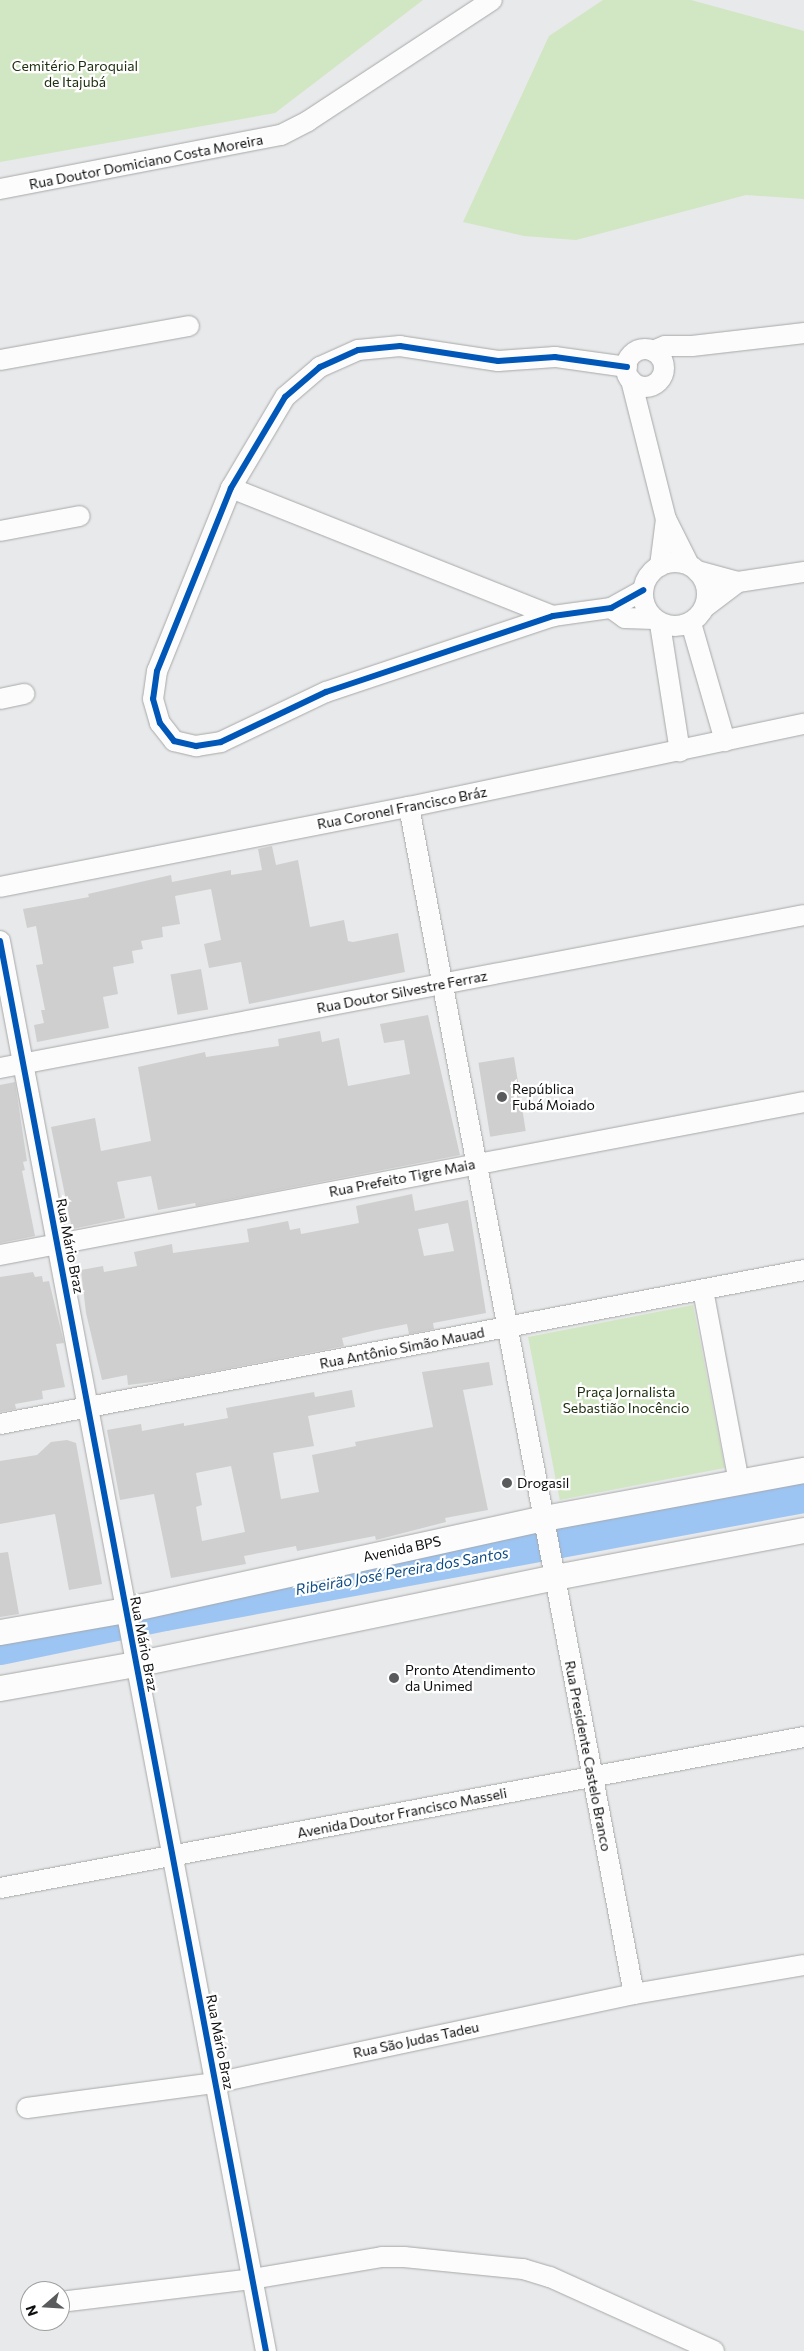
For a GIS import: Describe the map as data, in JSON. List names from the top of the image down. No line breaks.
{"streets":{"main road":["Avenida BPS"],"street":["Rua Doutor Domiciano Costa Moreira","Rua Coronel Francisco Bráz","Rua Doutor Silvestre Ferraz","Rua Prefeito Tigre Maia","Rua Mário Braz","Rua Antônio Simão Mauad","Rua Presidente Castelo Branco","Avenida Doutor Francisco Masseli","Rua São Judas Tadeu"]},"crossings":[["Rua Doutor Silvestre Ferraz","Rua Mário Braz"],["Rua Prefeito Tigre Maia","Rua Mário Braz"],["Rua Mário Braz","Rua Antônio Simão Mauad"],["Rua Mário Braz","Avenida BPS"],["Rua Mário Braz","Avenida Doutor Francisco Masseli"],["Rua Mário Braz","Rua São Judas Tadeu"],["Avenida BPS","Rua Presidente Castelo Branco"],["Rua Presidente Castelo Branco","Avenida Doutor Francisco Masseli"],["Rua Presidente Castelo Branco","Rua São Judas Tadeu"]],"water":["Ribeirão José Pereira dos Santos"],"parks":["Cemitério Paroquial de Itajubá","Praça Jornalista Sebastião Inocêncio"],"places":["República Fubá Moiado","Drogasil","Pronto Atendimento da Unimed"],"north":"left"}
